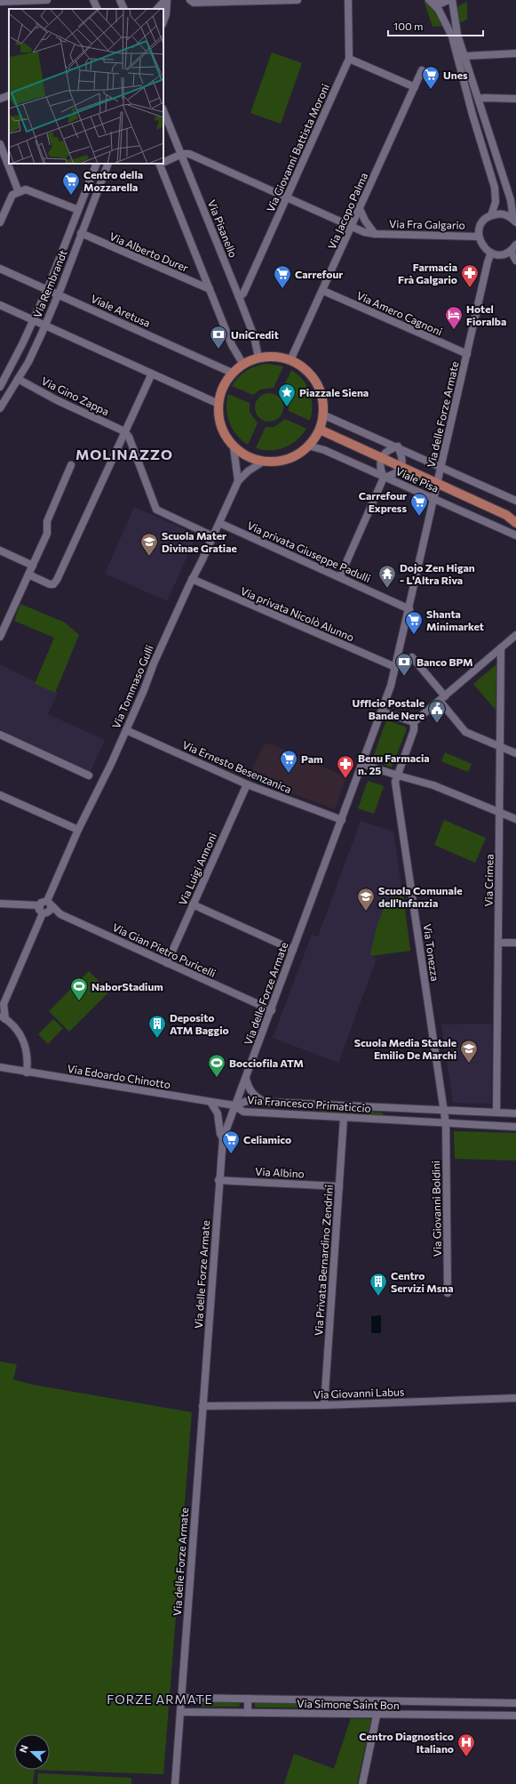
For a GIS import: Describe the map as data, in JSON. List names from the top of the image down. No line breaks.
{"streets":{"main road":["Viale Pisa"],"street":["Via Giovanni Battista Moroni","Via Jacopo Palma","Via Fra Galgario","Via Pisanello","Via Alberto Durer","Via Rembrandt","Viale Aretusa","Via Amero Cagnoni","Via Gino Zappa","Via delle Forze Armate","Via privata Giuseppe Padulli","Via privata Nicolò Alunno","Via Tommaso Gulli","Via Ernesto Besenzanica","Via Luigi Annoni","Via Crimea","Via Gian Pietro Puricelli","Via Tonezza","Via Edoardo Chinotto","Via Francesco Primaticcio","Via Albino","Via Giovanni Boldini","Via Privata Bernardino Zendrini","Via Giovanni Labus","Via Simone Saint Bon"]},"crossings":[["Via Giovanni Battista Moroni","Via Fra Galgario"],["Via Giovanni Battista Moroni","Via Pisanello"],["Via Jacopo Palma","Via Fra Galgario"],["Via Jacopo Palma","Via Pisanello"],["Via Jacopo Palma","Viale Aretusa"],["Via Jacopo Palma","Via Amero Cagnoni"],["Via Jacopo Palma","Viale Pisa"],["Via Jacopo Palma","Via Tommaso Gulli"],["Via Fra Galgario","Via Pisanello"],["Via Pisanello","Viale Aretusa"],["Via Pisanello","Viale Pisa"],["Via Pisanello","Via Tommaso Gulli"],["Via Alberto Durer","Via Rembrandt"],["Via Rembrandt","Viale Aretusa"],["Via Rembrandt","Via Gino Zappa"],["Viale Aretusa","Viale Pisa"],["Viale Aretusa","Via Tommaso Gulli"],["Via Amero Cagnoni","Via delle Forze Armate"],["Via delle Forze Armate","Viale Pisa"],["Via delle Forze Armate","Via privata Giuseppe Padulli"],["Via delle Forze Armate","Via privata Nicolò Alunno"],["Via delle Forze Armate","Via Ernesto Besenzanica"],["Via delle Forze Armate","Via Gian Pietro Puricelli"],["Via delle Forze Armate","Via Edoardo Chinotto"],["Via delle Forze Armate","Via Francesco Primaticcio"],["Via delle Forze Armate","Via Albino"],["Via delle Forze Armate","Via Giovanni Labus"],["Via delle Forze Armate","Via Simone Saint Bon"],["Viale Pisa","Via Tommaso Gulli"],["Via privata Giuseppe Padulli","Via Tommaso Gulli"],["Via privata Nicolò Alunno","Via Tommaso Gulli"],["Via Tommaso Gulli","Via Ernesto Besenzanica"],["Via Tommaso Gulli","Via Gian Pietro Puricelli"],["Via Ernesto Besenzanica","Via Luigi Annoni"],["Via Luigi Annoni","Via Gian Pietro Puricelli"],["Via Crimea","Via Francesco Primaticcio"],["Via Tonezza","Via Francesco Primaticcio"],["Via Tonezza","Via Giovanni Boldini"],["Via Edoardo Chinotto","Via Francesco Primaticcio"],["Via Francesco Primaticcio","Via Giovanni Boldini"],["Via Francesco Primaticcio","Via Privata Bernardino Zendrini"],["Via Albino","Via Privata Bernardino Zendrini"],["Via Privata Bernardino Zendrini","Via Giovanni Labus"]],"districts":["MOLINAZZO","FORZE ARMATE"],"places":{"supermarket":["Unes","Centro della Mozzarella","Carrefour","Carrefour Express","Shanta Minimarket","Pam","Celiamico"],"pharmacy":["Farmacia Frà Galgario","Benu Farmacia n. 25"],"hotel":["Hotel Fioralba"],"bank":["UniCredit","Banco BPM"],"place":["Piazzale Siena"],"school or university":["Scuola Mater Divinae Gratiae","Scuola Comunale dell'Infanzia","Scuola Media Statale Emilio De Marchi"],"temple":["Dojo Zen Higan - L'Altra Riva"],"public building":["Ufficio Postale Bande Nere"],"sports":["NaborStadium","Bocciofila ATM"],"building":["Deposito ATM Baggio","Centro Servizi Msna"],"hospital":["Centro Diagnostico Italiano"]},"scale_bar":"100 m","north":"left"}
